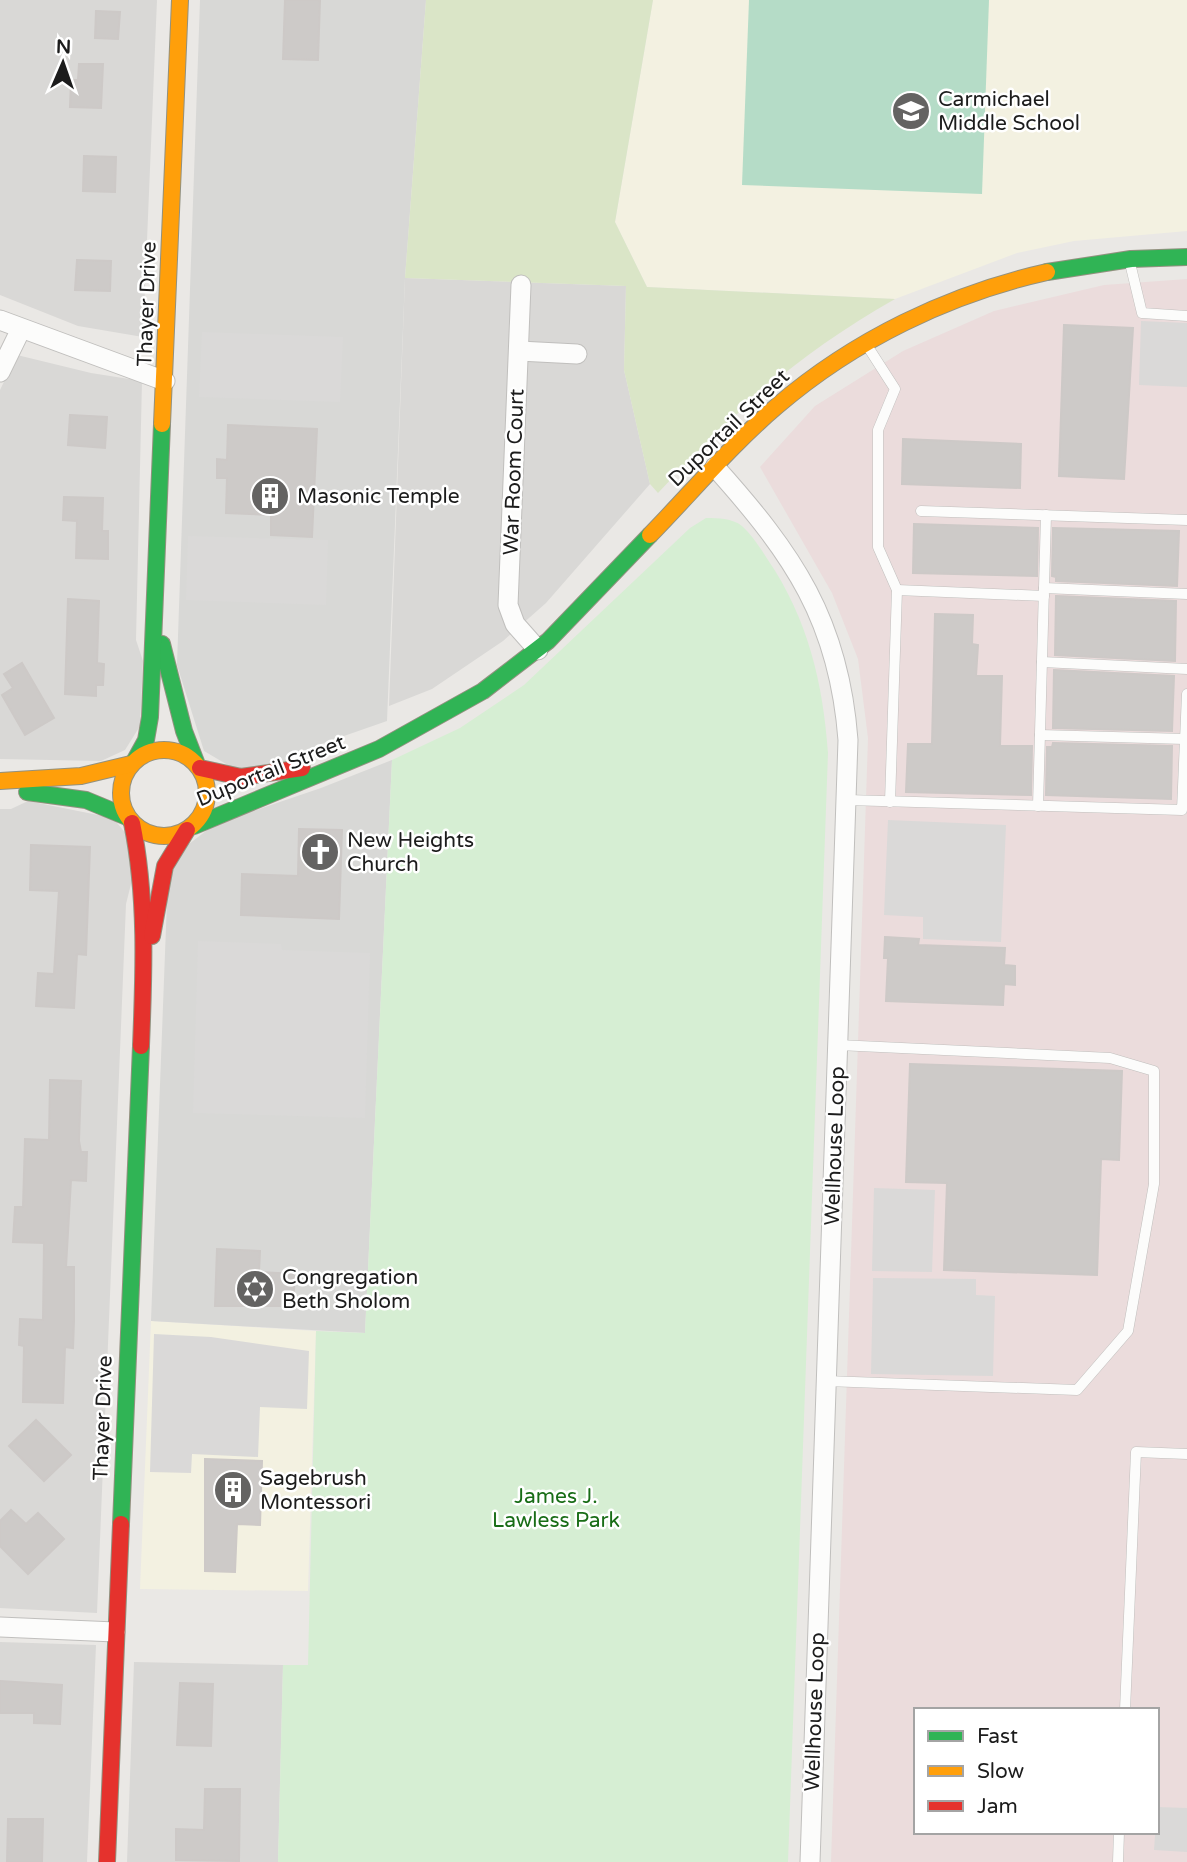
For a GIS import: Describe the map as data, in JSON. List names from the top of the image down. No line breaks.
{"streets":{"street":["Thayer Drive","Duportail Street","War Room Court","Wellhouse Loop"]},"crossings":[["Thayer Drive","Duportail Street"],["Duportail Street","War Room Court"],["Duportail Street","Wellhouse Loop"]],"parks":["James J. Lawless Park"],"places":{"school or university":["Carmichael Middle School"],"building":["Masonic Temple","Sagebrush Montessori"],"church":["New Heights Church"],"synagogue":["Congregation Beth Sholom"]},"legend":["Fast","Slow","Jam"],"north":"top"}
